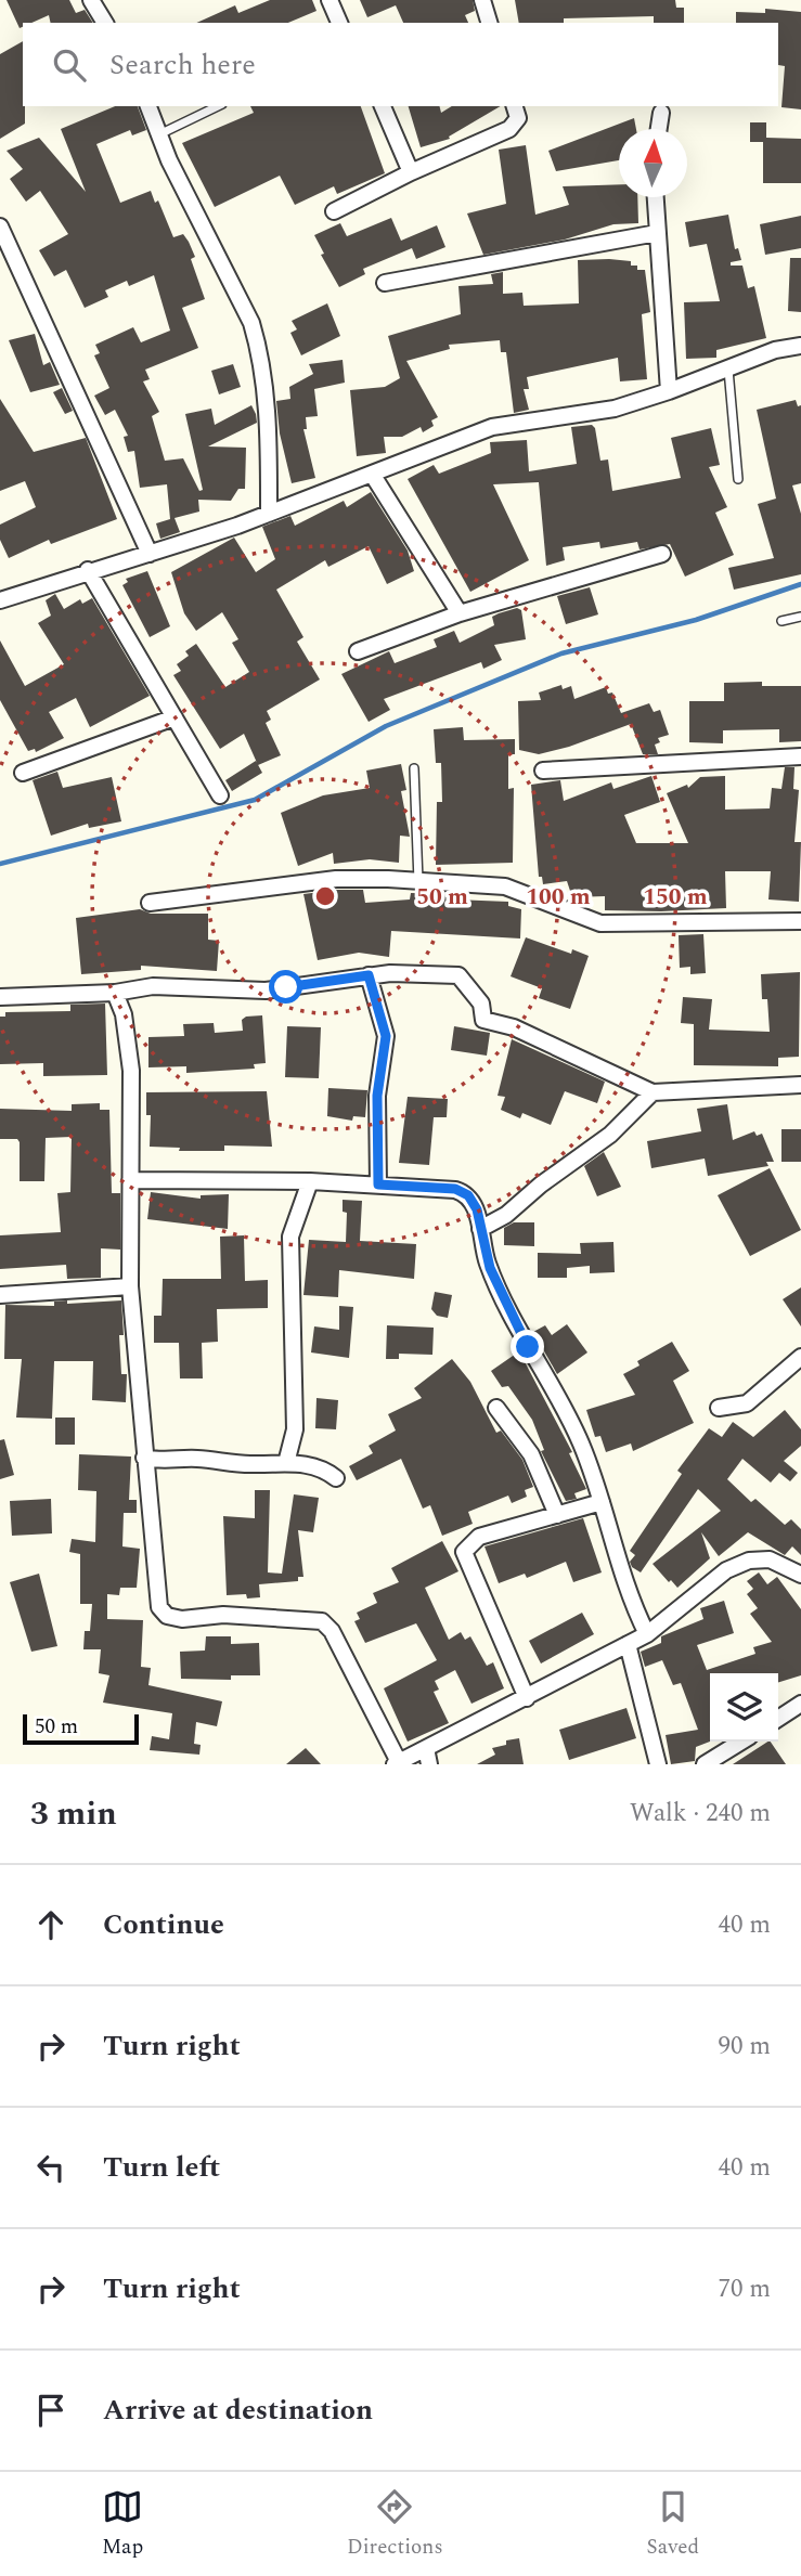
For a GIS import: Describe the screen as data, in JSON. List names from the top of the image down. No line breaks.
{"scale_bar":"50 m","north":"top","page":{"search":"Search here","scale":"50 m","heading":["3 min","Walk · 240 m"],"list":[["Continue","40 m"],["Turn right","90 m"],["Turn left","40 m"],["Turn right","70 m"],"Arrive at destination"],"nav":["Map","Directions","Saved"]},"rings":["50 m","100 m","150 m"]}
